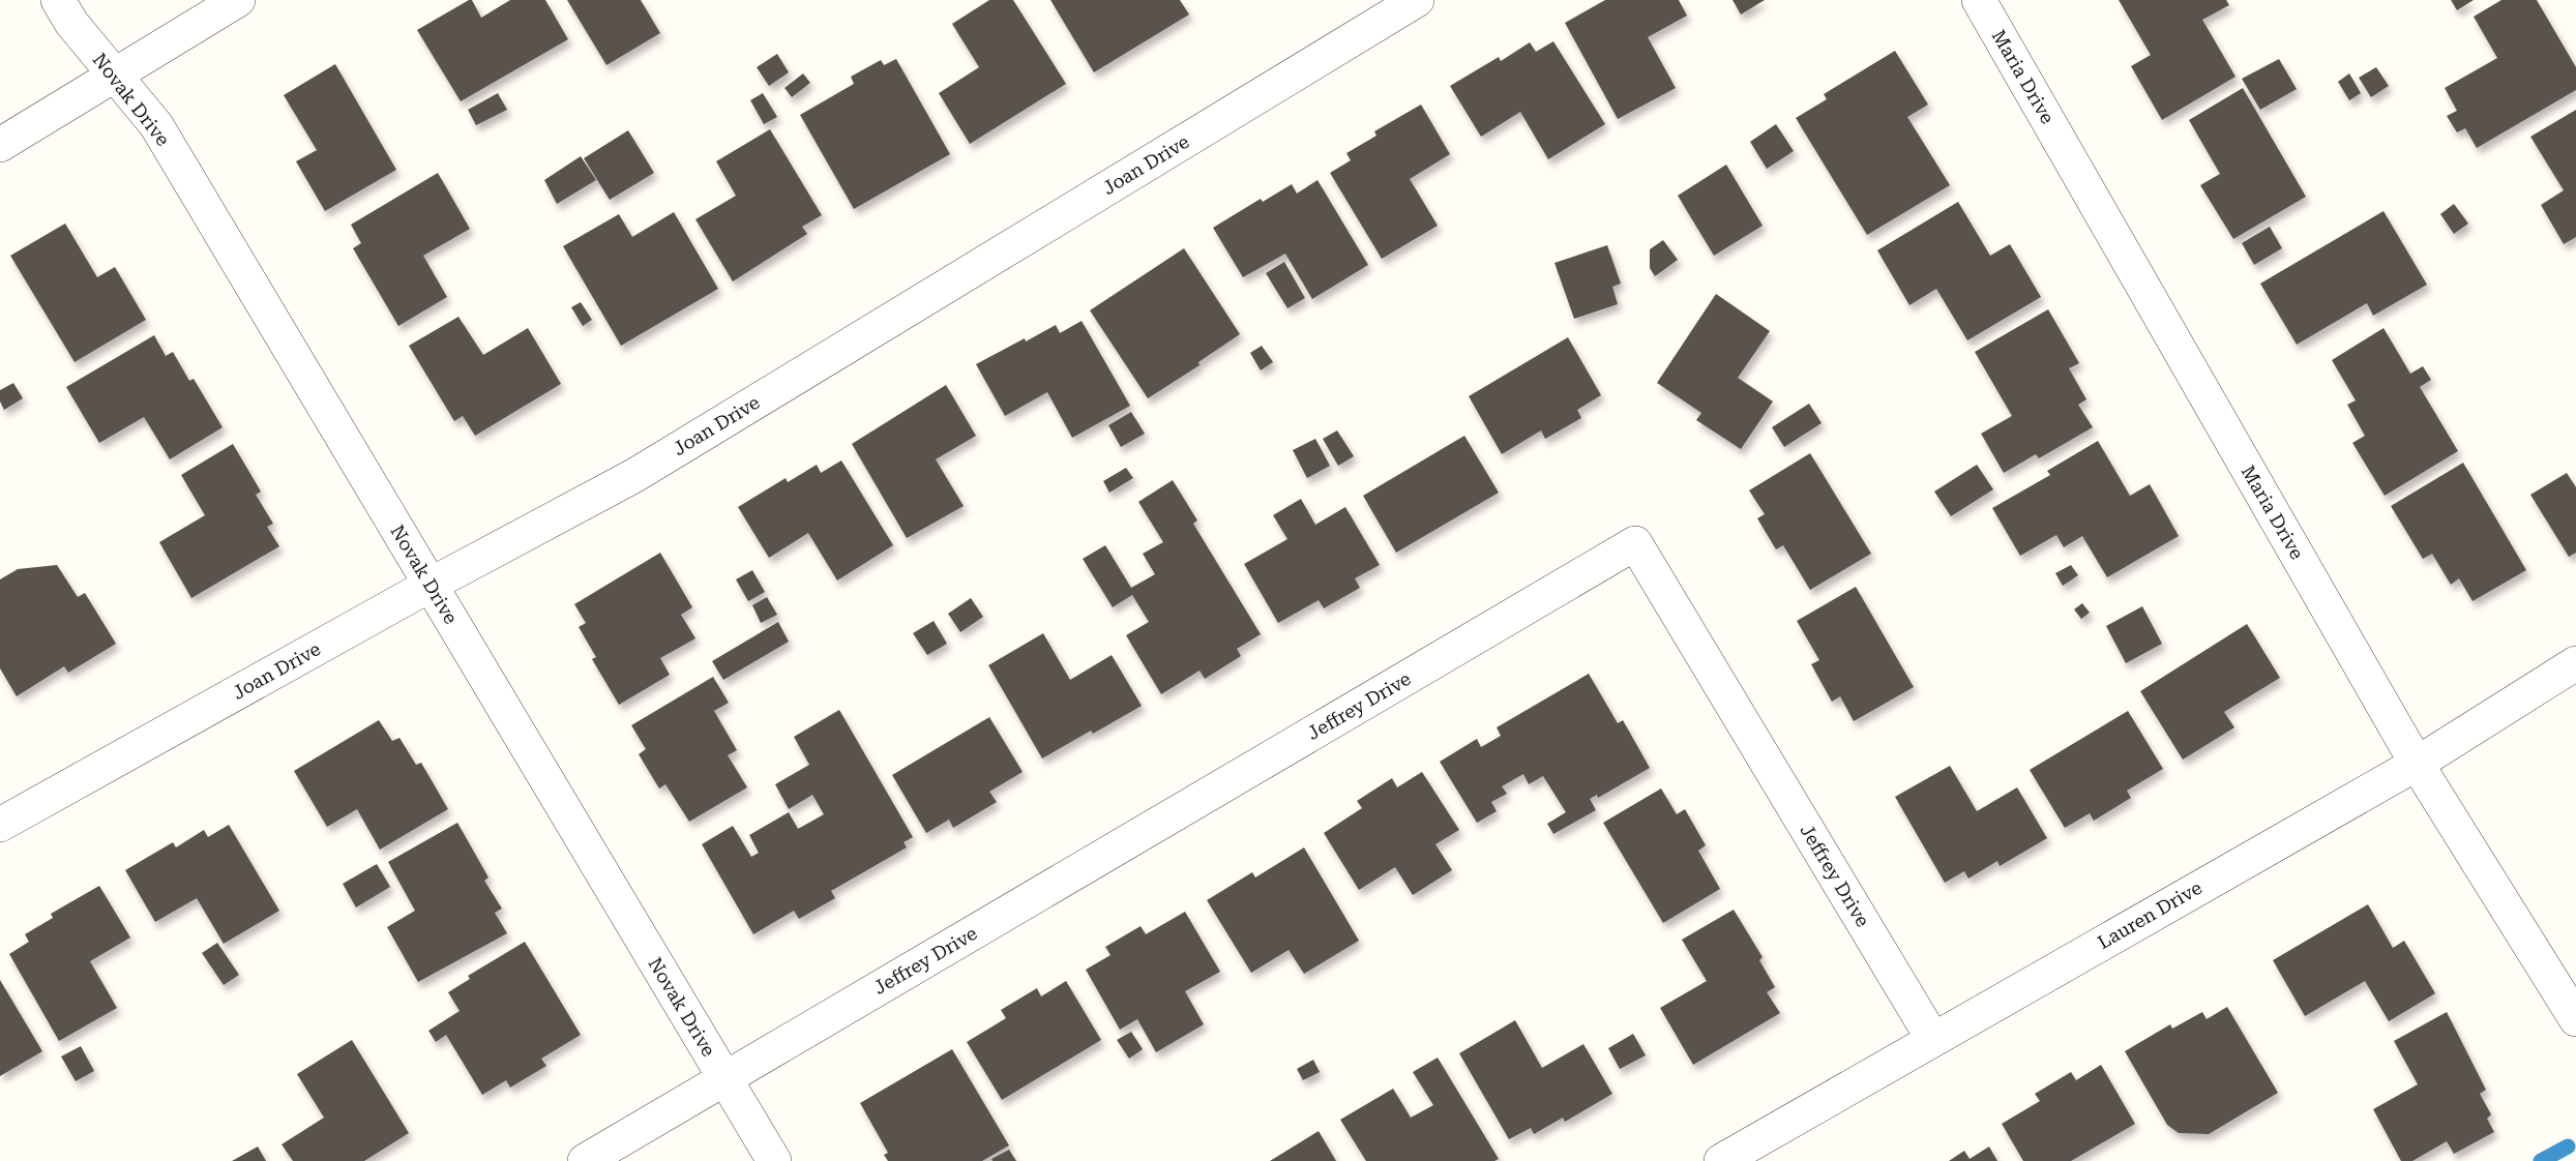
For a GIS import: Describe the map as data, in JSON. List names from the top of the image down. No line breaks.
{"streets":{"street":["Maria Drive","Novak Drive","Joan Drive","Jeffrey Drive","Lauren Drive"]},"crossings":[["Maria Drive","Lauren Drive"],["Novak Drive","Joan Drive"],["Novak Drive","Jeffrey Drive"],["Jeffrey Drive","Lauren Drive"]]}
